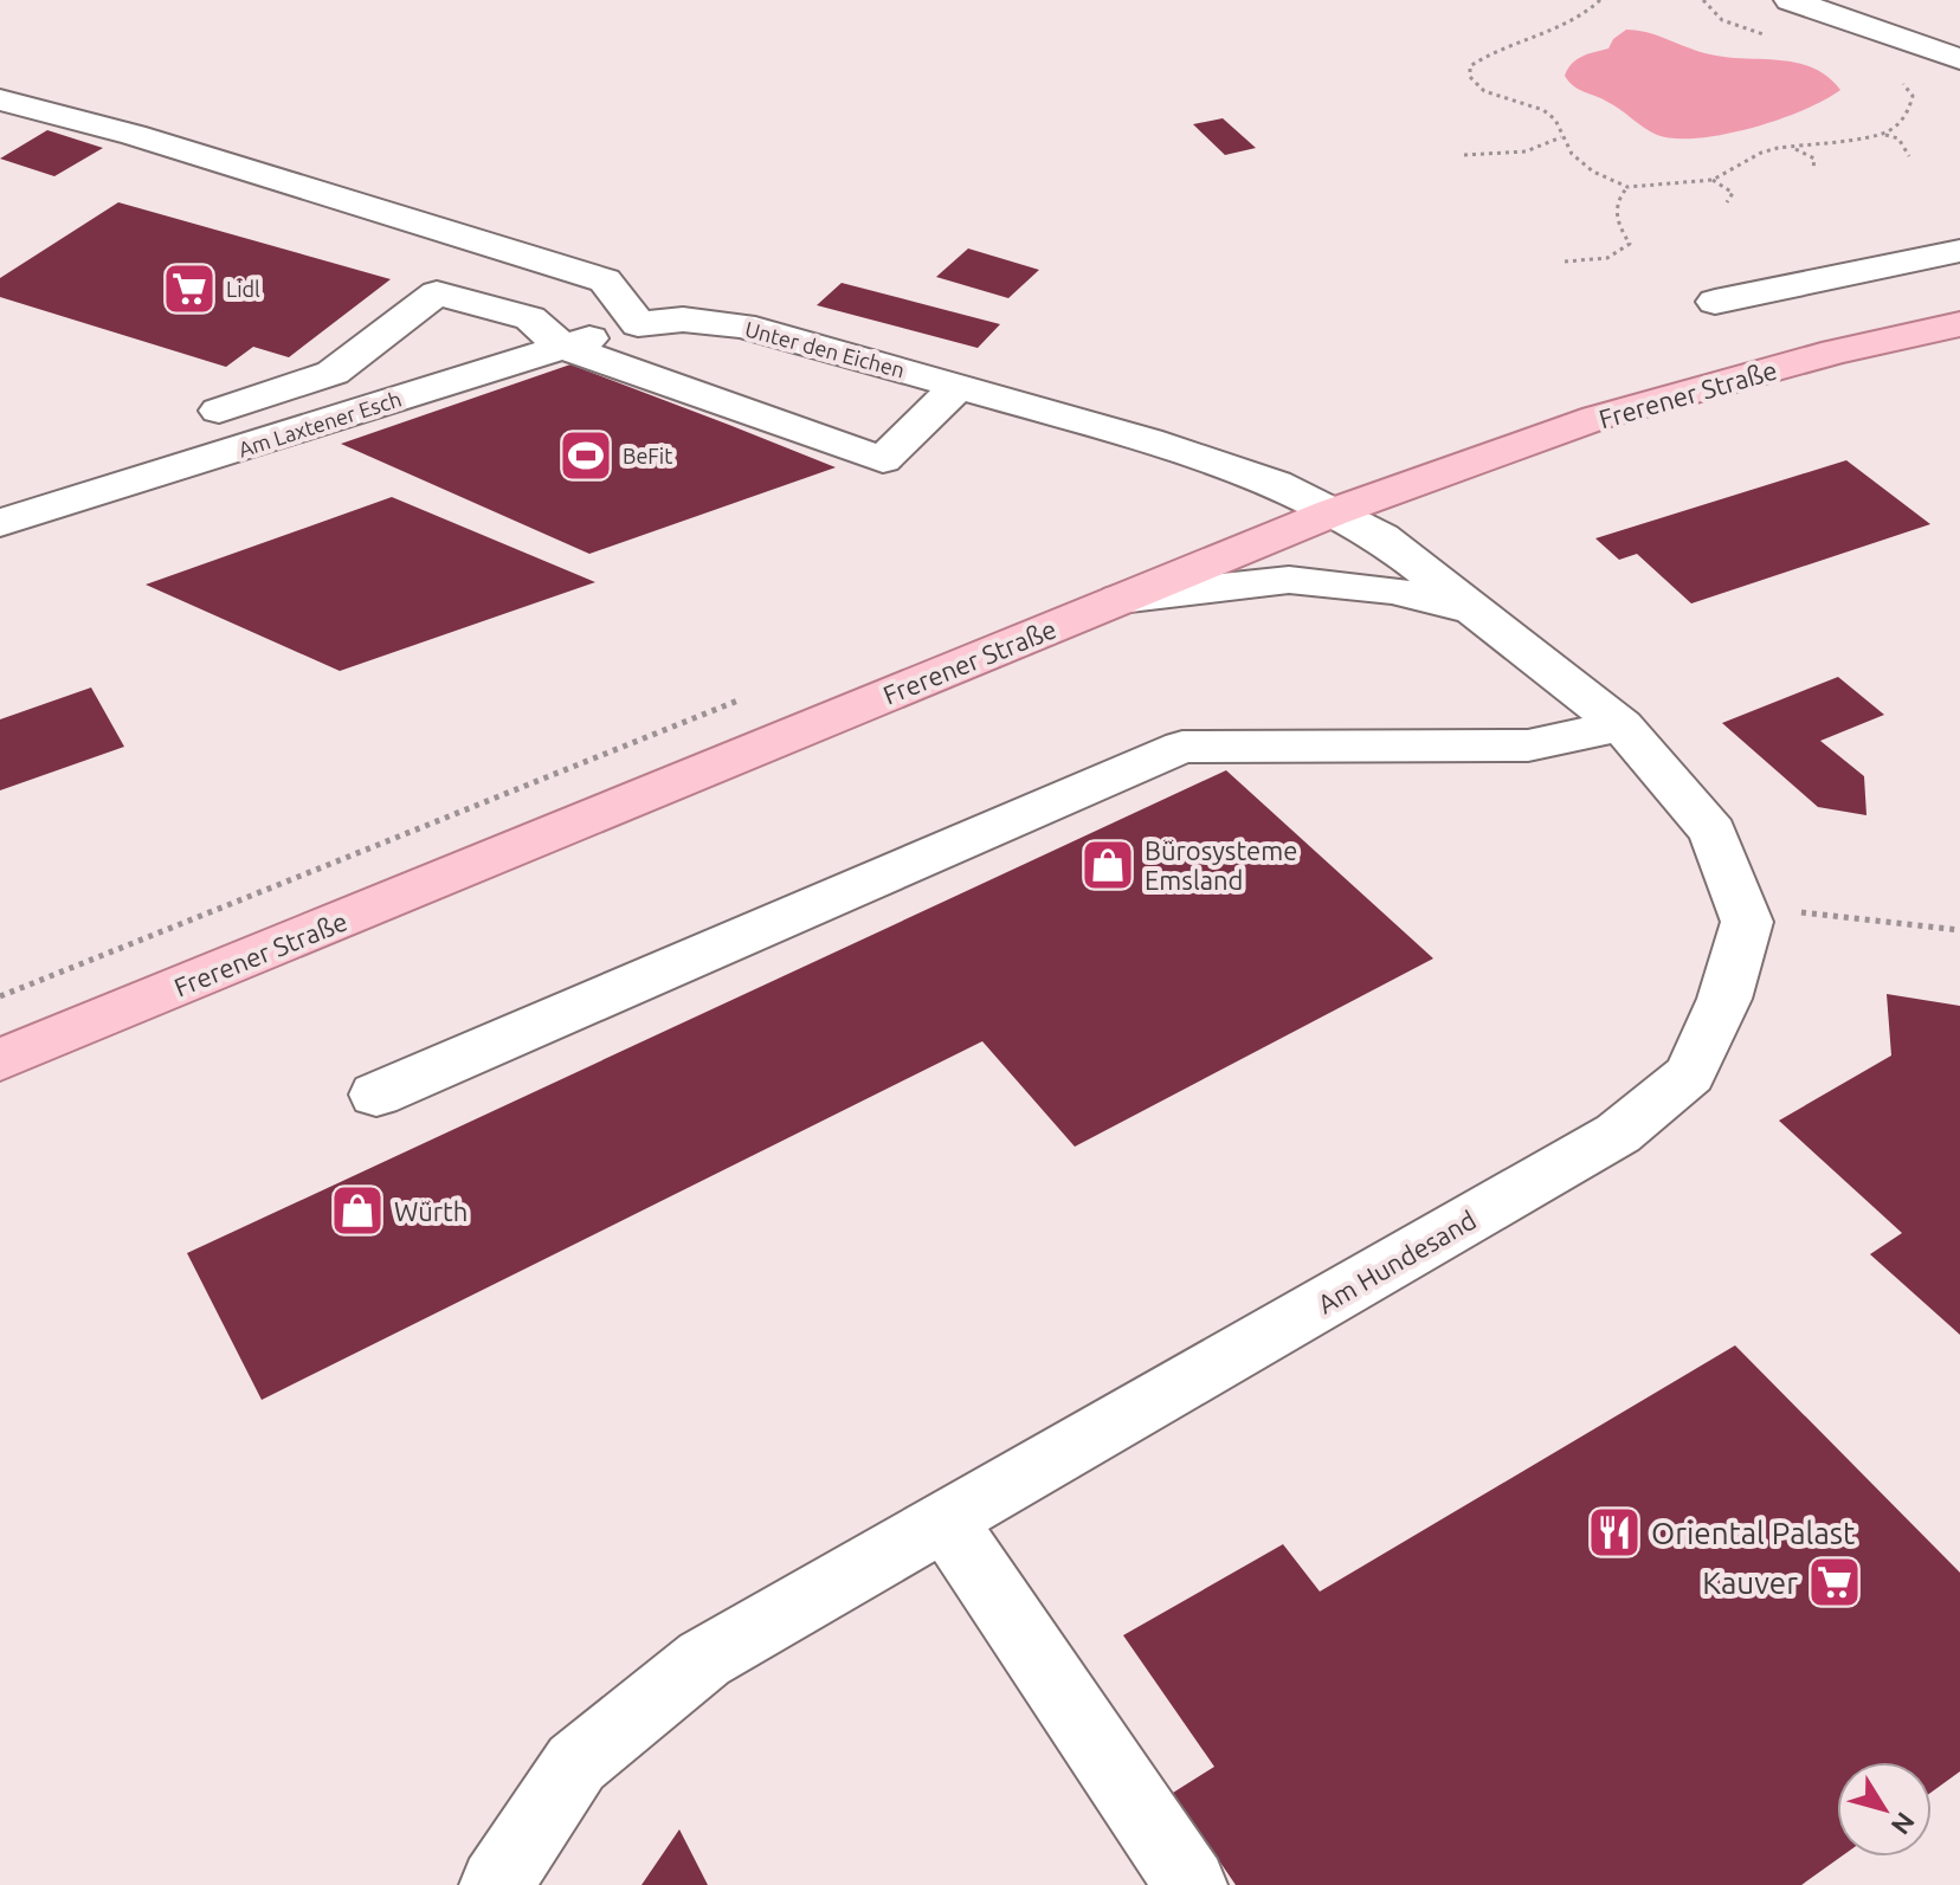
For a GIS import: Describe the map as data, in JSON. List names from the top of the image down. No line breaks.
{"streets":{"main road":["Frerener Straße"],"street":["Unter den Eichen","Am Laxtener Esch","Am Hundesand"]},"crossings":[["Unter den Eichen","Frerener Straße"],["Unter den Eichen","Am Laxtener Esch"],["Unter den Eichen","Am Hundesand"],["Frerener Straße","Am Hundesand"]],"places":{"supermarket":["Lidl","Kauver"],"sports":["BeFit"],"shop":["Bürosysteme Emsland","Würth"],"restaurant":["Oriental Palast"]},"north":"bottom right"}
